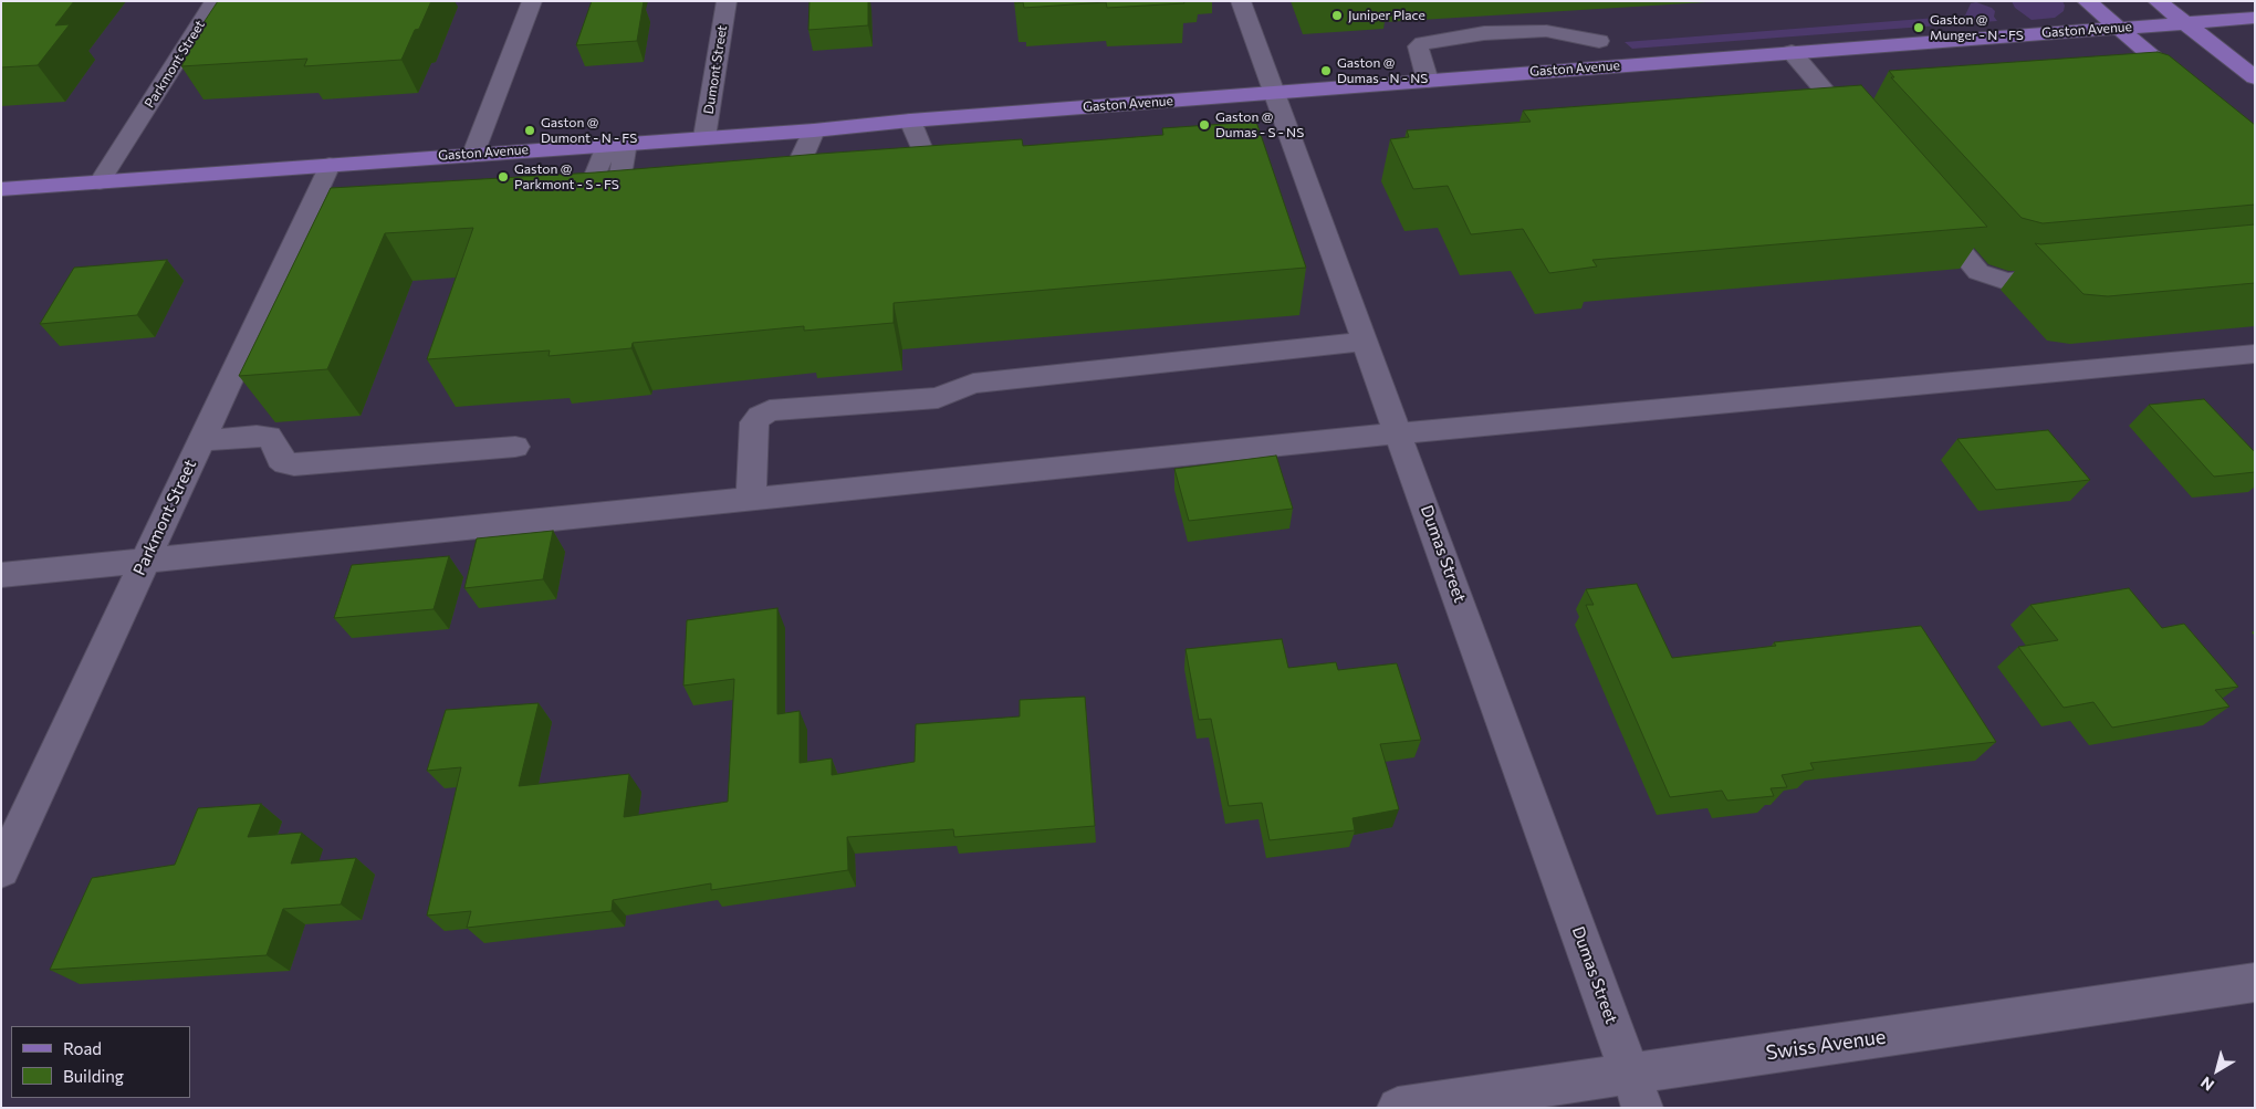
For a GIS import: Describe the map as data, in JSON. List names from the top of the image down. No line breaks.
{"streets":{"main road":["Gaston Avenue"],"street":["Parkmont Street","Dumont Street","Dumas Street","Swiss Avenue"]},"crossings":[["Gaston Avenue","Parkmont Street"],["Gaston Avenue","Dumont Street"],["Gaston Avenue","Dumas Street"],["Dumas Street","Swiss Avenue"]],"places":["Juniper Place","Gaston @ Munger - N - FS","Gaston @ Dumas - N - NS","Gaston @ Dumas - S - NS","Gaston @ Dumont - N - FS","Gaston @ Parkmont - S - FS"],"legend":["Road","Building"],"north":"bottom left"}
